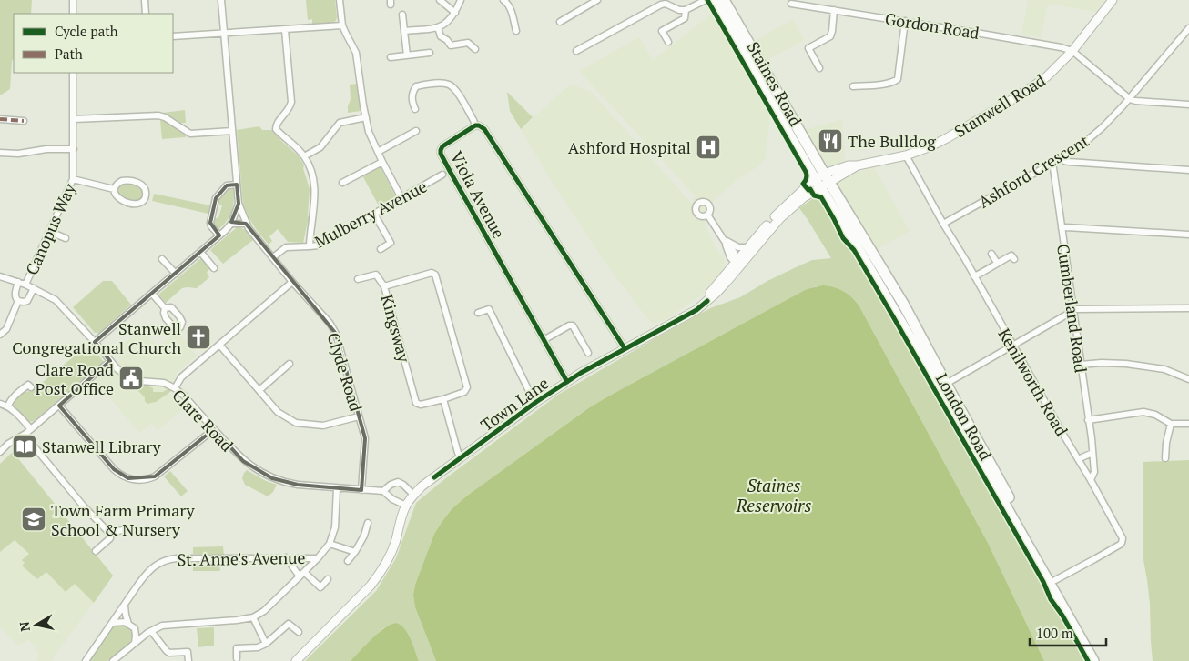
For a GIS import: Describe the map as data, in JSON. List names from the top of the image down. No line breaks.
{"streets":{"highway":["Staines Road","London Road"],"main road":["Stanwell Road","Town Lane"],"street":["Gordon Road","Ashford Crescent","Viola Avenue","Mulberry Avenue","Canopus Way","Cumberland Road","Kingsway","Clyde Road","Kenilworth Road","Clare Road","St. Anne's Avenue"]},"crossings":[["Gordon Road","Stanwell Road"],["Staines Road","Stanwell Road"],["Staines Road","Town Lane"],["Staines Road","London Road"],["Stanwell Road","Kenilworth Road"],["Stanwell Road","Town Lane"],["Stanwell Road","London Road"],["Ashford Crescent","Cumberland Road"],["Ashford Crescent","Kenilworth Road"],["Viola Avenue","Town Lane"],["Mulberry Avenue","Clyde Road"],["Canopus Way","Clare Road"],["Cumberland Road","Kenilworth Road"],["Clyde Road","Clare Road"],["Kenilworth Road","London Road"],["Town Lane","London Road"],["Town Lane","Clare Road"],["Clare Road","St. Anne's Avenue"]],"water":["Staines Reservoirs"],"places":{"restaurant":["The Bulldog"],"hospital":["Ashford Hospital"],"church":["Stanwell Congregational Church"],"public building":["Clare Road Post Office"],"library":["Stanwell Library"],"school or university":["Town Farm Primary School & Nursery"]},"legend":["Cycle path","Path"],"scale_bar":"100 m","north":"left"}
